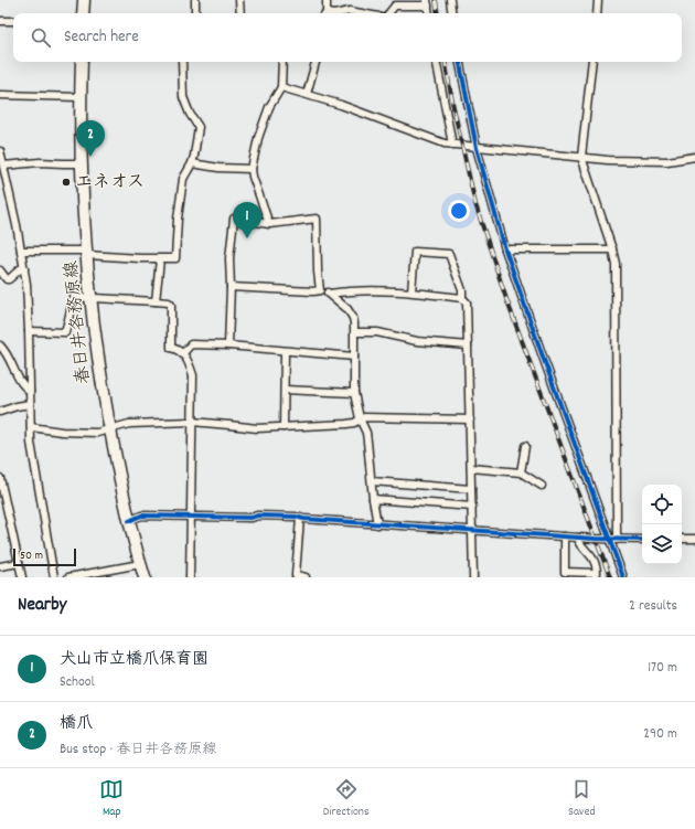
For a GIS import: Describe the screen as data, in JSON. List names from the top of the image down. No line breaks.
{"streets":{"main road":["春日井各務原線"]},"places":["エネオス"],"scale_bar":"50 m","page":{"search":"Search here","pins":["2","1"],"scale":"50 m","heading":["Nearby","2 results"],"list":[{"mark":"1","name":"犬山市立橋爪保育園","note":"School","value":"170 m"},{"mark":"2","name":"橋爪","note":"Bus stop · 春日井各務原線","value":"290 m"}],"nav":["Map","Directions","Saved"]}}
